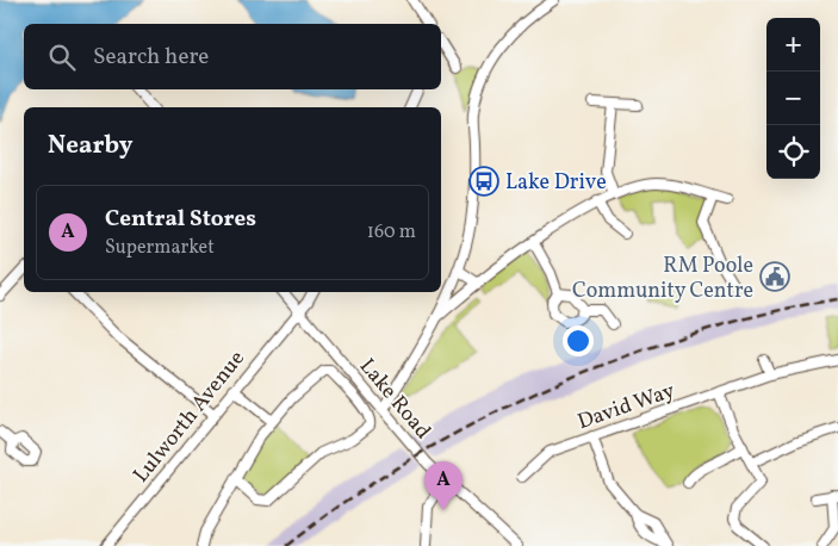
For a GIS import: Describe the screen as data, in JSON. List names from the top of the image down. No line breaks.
{"streets":{"street":["Lake Road","David Way","Lulworth Avenue"]},"crossings":[["Lake Road","Lulworth Avenue"]],"places":{"bus stop":["Lake Drive"],"public building":["RM Poole Community Centre"]},"page":{"map_buttons":["+","−"],"search":"Search here","heading":"Nearby","list":[{"mark":"A","name":"Central Stores","note":"Supermarket","value":"160 m"}],"pins":"A"}}
